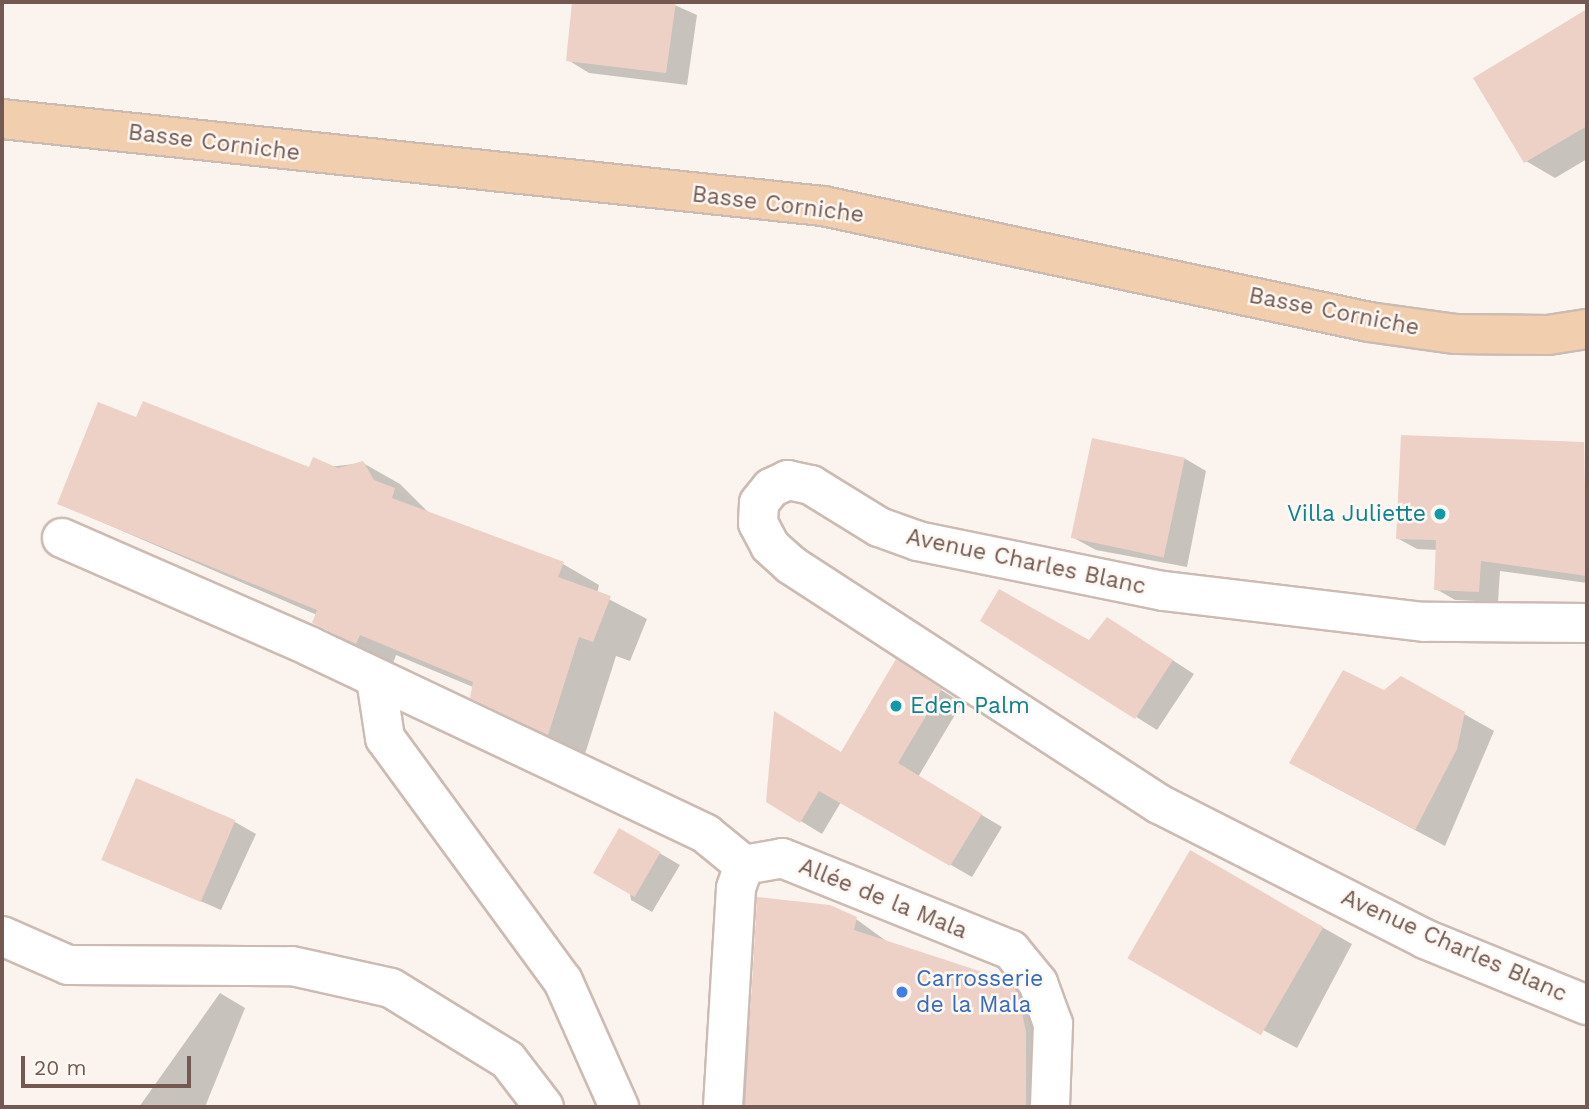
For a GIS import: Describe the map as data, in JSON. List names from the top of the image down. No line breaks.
{"streets":{"main road":["Basse Corniche"],"street":["Avenue Charles Blanc","Allée de la Mala"]},"places":["Villa Juliette","Eden Palm","Carrosserie de la Mala"],"scale_bar":"20 m"}
